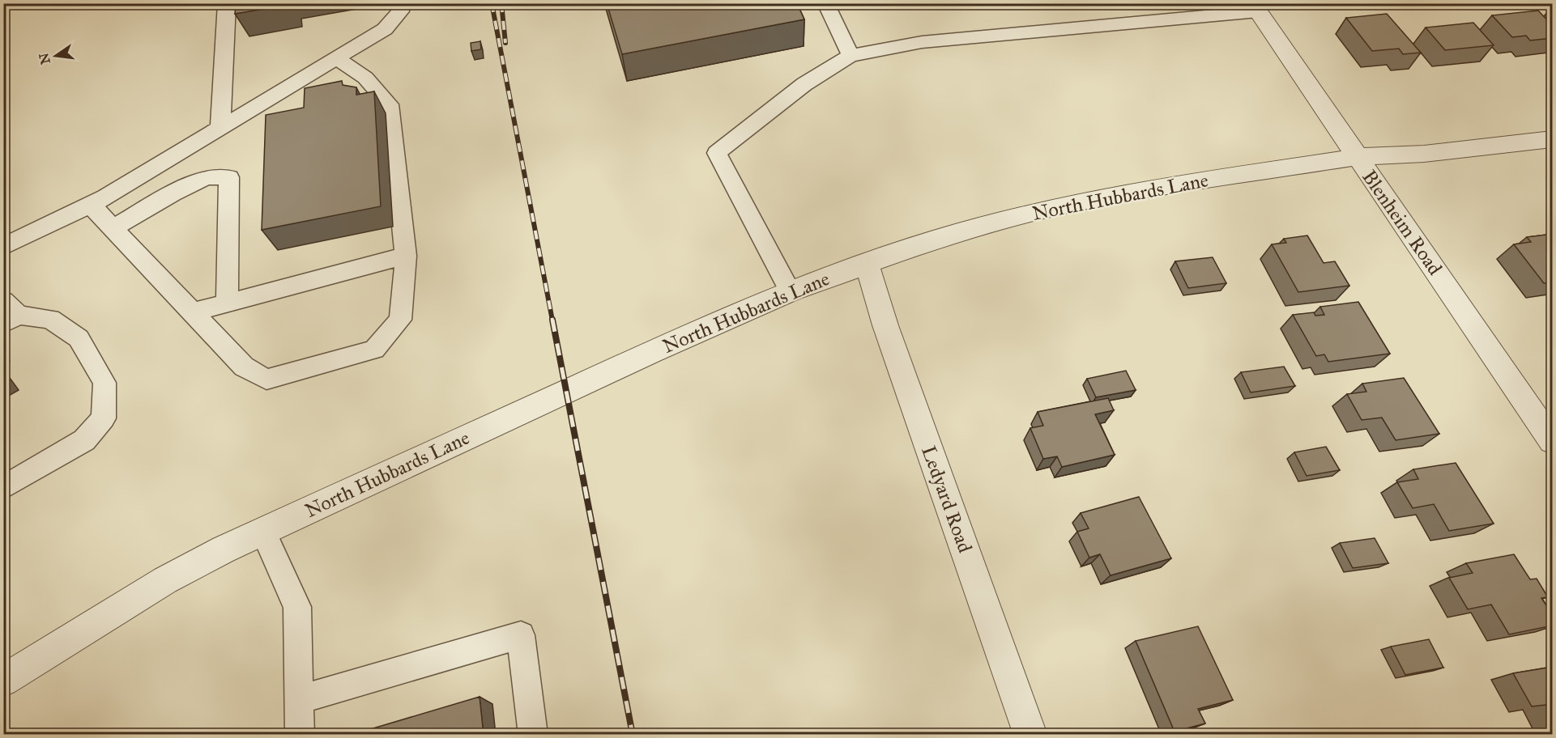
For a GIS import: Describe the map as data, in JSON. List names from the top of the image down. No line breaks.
{"streets":{"street":["North Hubbards Lane","Blenheim Road","Ledyard Road"]},"crossings":[["North Hubbards Lane","Blenheim Road"],["North Hubbards Lane","Ledyard Road"]],"north":"left"}
